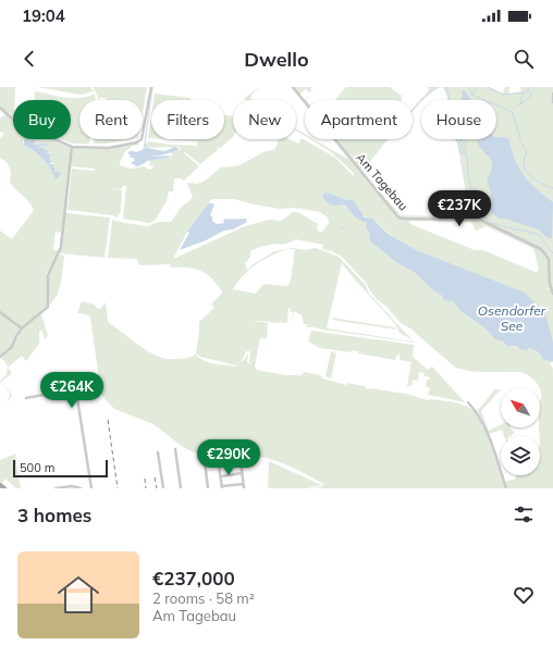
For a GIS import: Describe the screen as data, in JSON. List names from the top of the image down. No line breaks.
{"streets":{"street":["Am Tagebau"]},"water":["Osendorfer See"],"scale_bar":"500 m","north":"top left","page":{"status":"19:04","header":"Dwello","chip":["Buy","Rent","Filters","New","Apartment","House"],"price":["€237K","€264K","€290K"],"scale":"500 m","heading":"3 homes","list":[{"name":"€237,000","note":"2 rooms · 58 m² · Am Tagebau"}]}}
